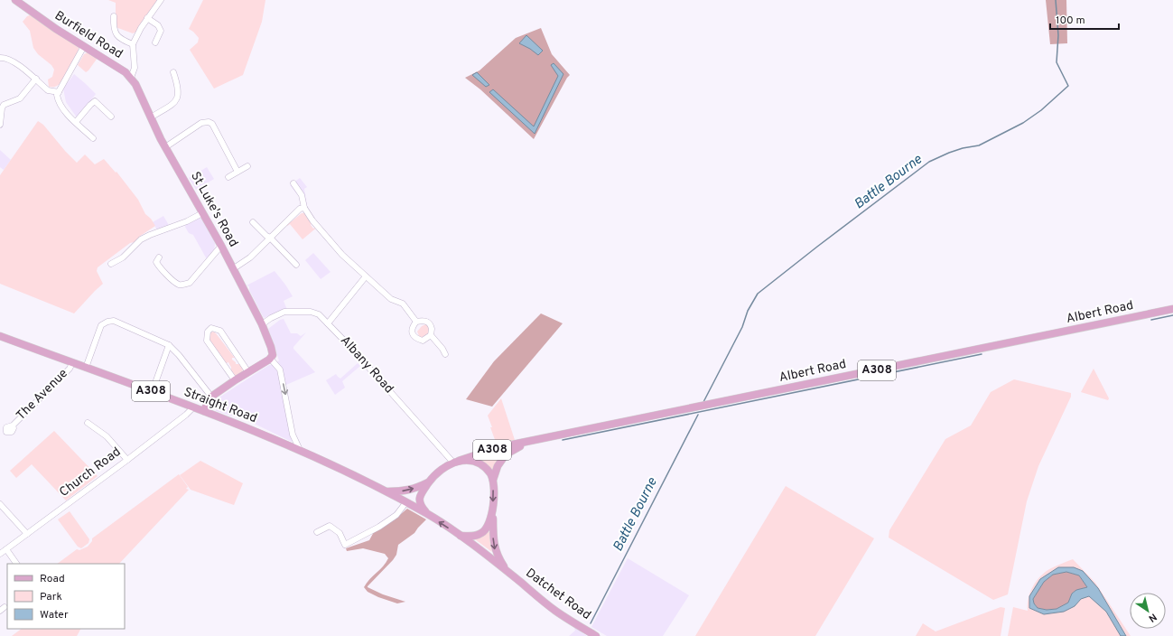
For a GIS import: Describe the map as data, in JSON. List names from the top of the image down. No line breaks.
{"streets":{"main road":["Burfield Road","St Luke's Road","Albert Road","A308","Straight Road","Datchet Road"],"street":["Albany Road","The Avenue","Church Road"]},"crossings":[["Burfield Road","St Luke's Road"],["St Luke's Road","Albany Road"],["St Luke's Road","Straight Road"],["Albert Road","Albany Road"],["Albert Road","A308"],["Albert Road","Datchet Road"],["Albany Road","A308"],["Albany Road","Datchet Road"],["A308","Straight Road"],["A308","Datchet Road"],["The Avenue","Straight Road"],["Straight Road","Church Road"]],"water":["Battle Bourne"],"legend":["Road","Park","Water"],"scale_bar":"100 m","north":"bottom right"}
